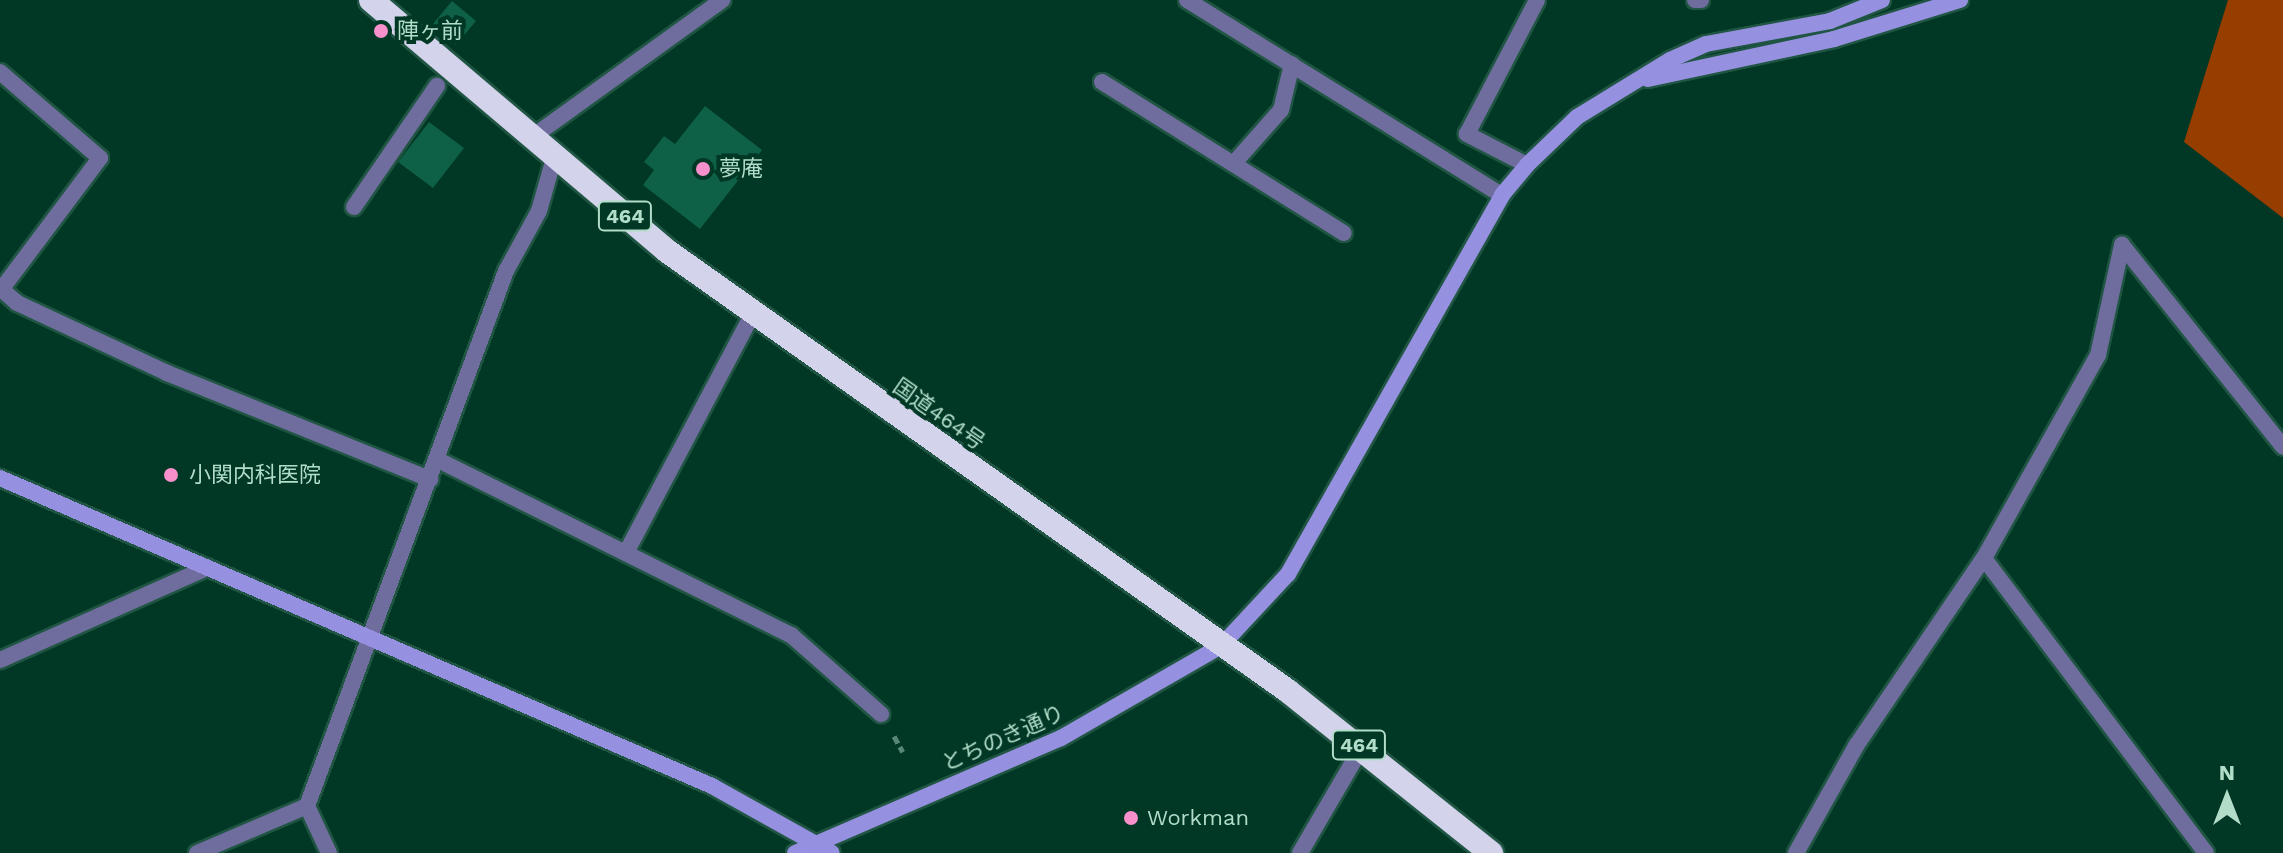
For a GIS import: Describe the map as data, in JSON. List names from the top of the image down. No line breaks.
{"streets":{"highway":["464","国道464号"],"street":["とちのき通り"]},"crossings":[["国道464号","とちのき通り"]],"places":["陣ヶ前","夢庵","小関内科医院","Workman"],"north":"top"}
